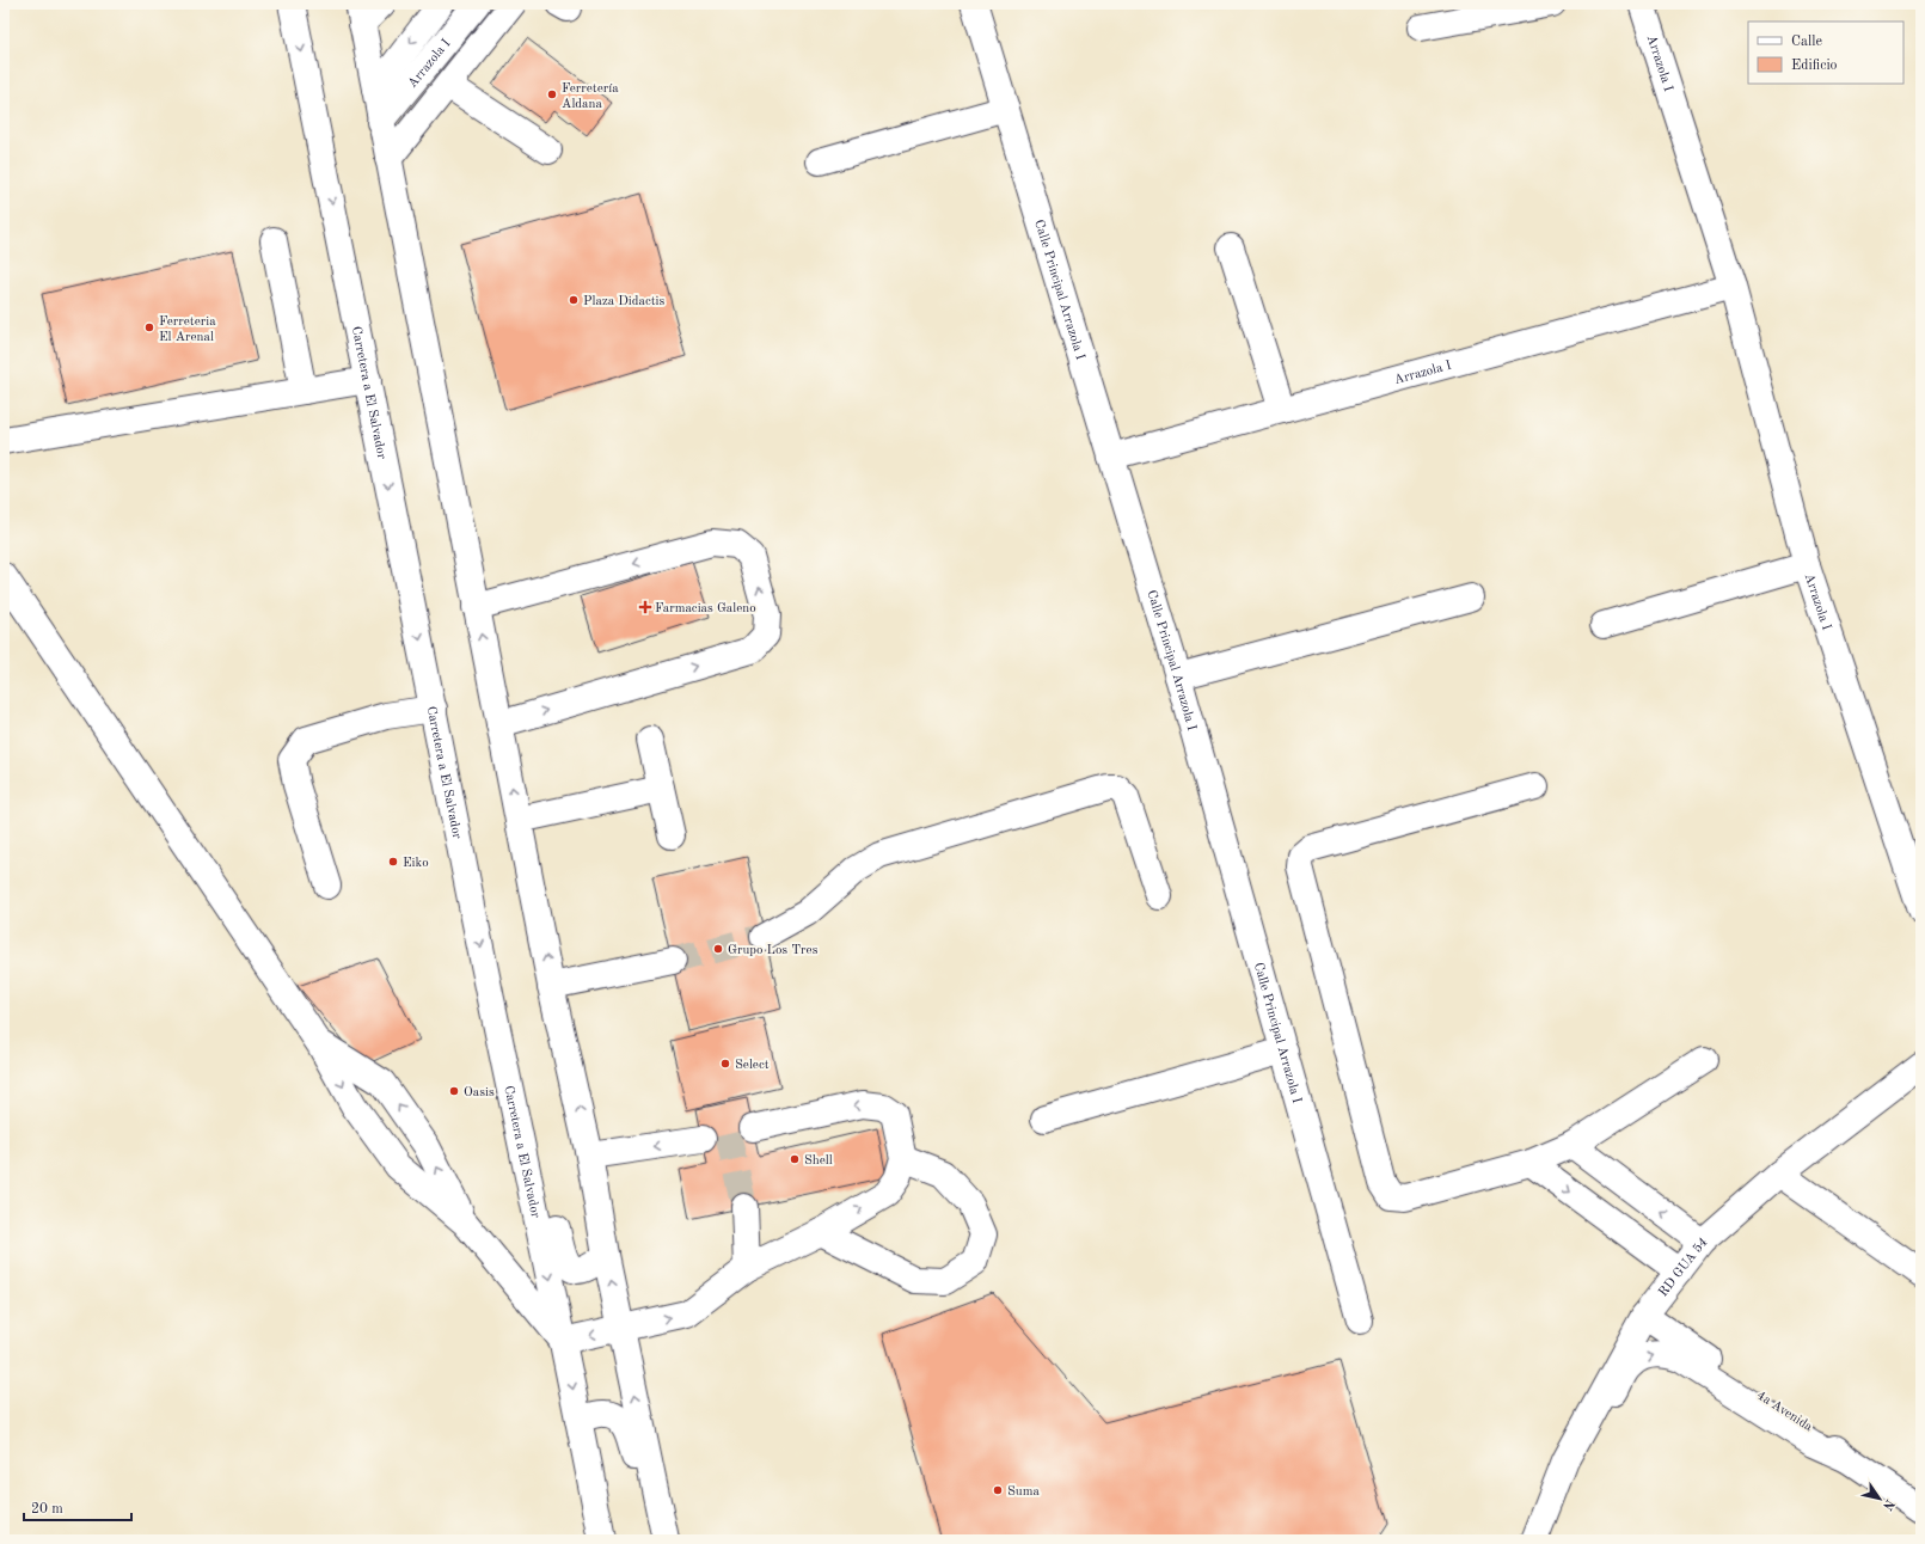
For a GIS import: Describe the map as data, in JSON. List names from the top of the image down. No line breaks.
{"streets":{"main road":["Arrazola I","Calle Principal Arrazola I","Carretera a El Salvador","RD GUA 54","4a Avenida"]},"crossings":[["Arrazola I","Calle Principal Arrazola I"],["RD GUA 54","4a Avenida"]],"places":{"other":["Ferretería Aldana","Plaza Didactis","Ferreteria El Arenal","Eiko","Grupo Los Tres","Select","Oasis","Shell","Suma"],"health":["Farmacias Galeno"]},"legend":["Calle","Edificio"],"scale_bar":"20 m","north":"bottom right"}
